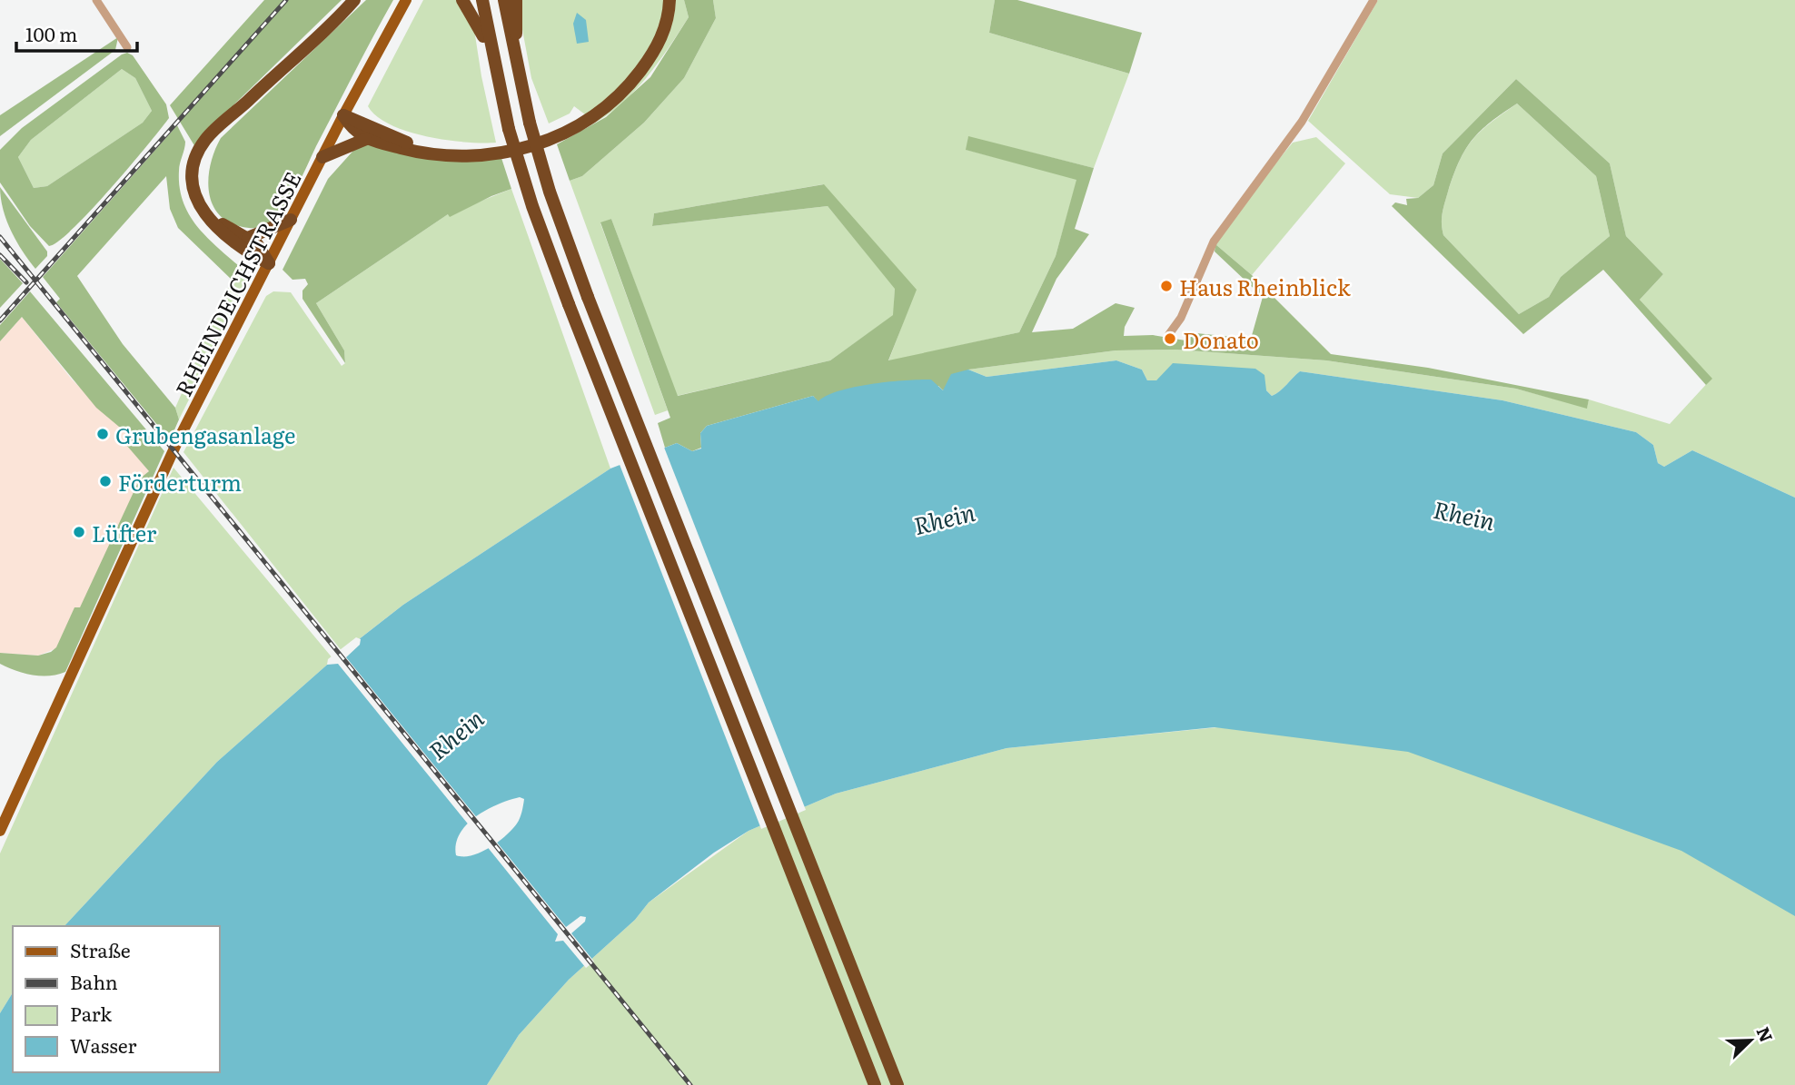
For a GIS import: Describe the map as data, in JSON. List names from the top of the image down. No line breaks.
{"streets":{"main road":["RHEINDEICHSTRASSE"]},"water":["Rhein"],"places":["Haus Rheinblick","Donato","Grubengasanlage","Förderturm","Lüfter"],"legend":["Straße","Bahn","Park","Wasser"],"scale_bar":"100 m","north":"top right"}
